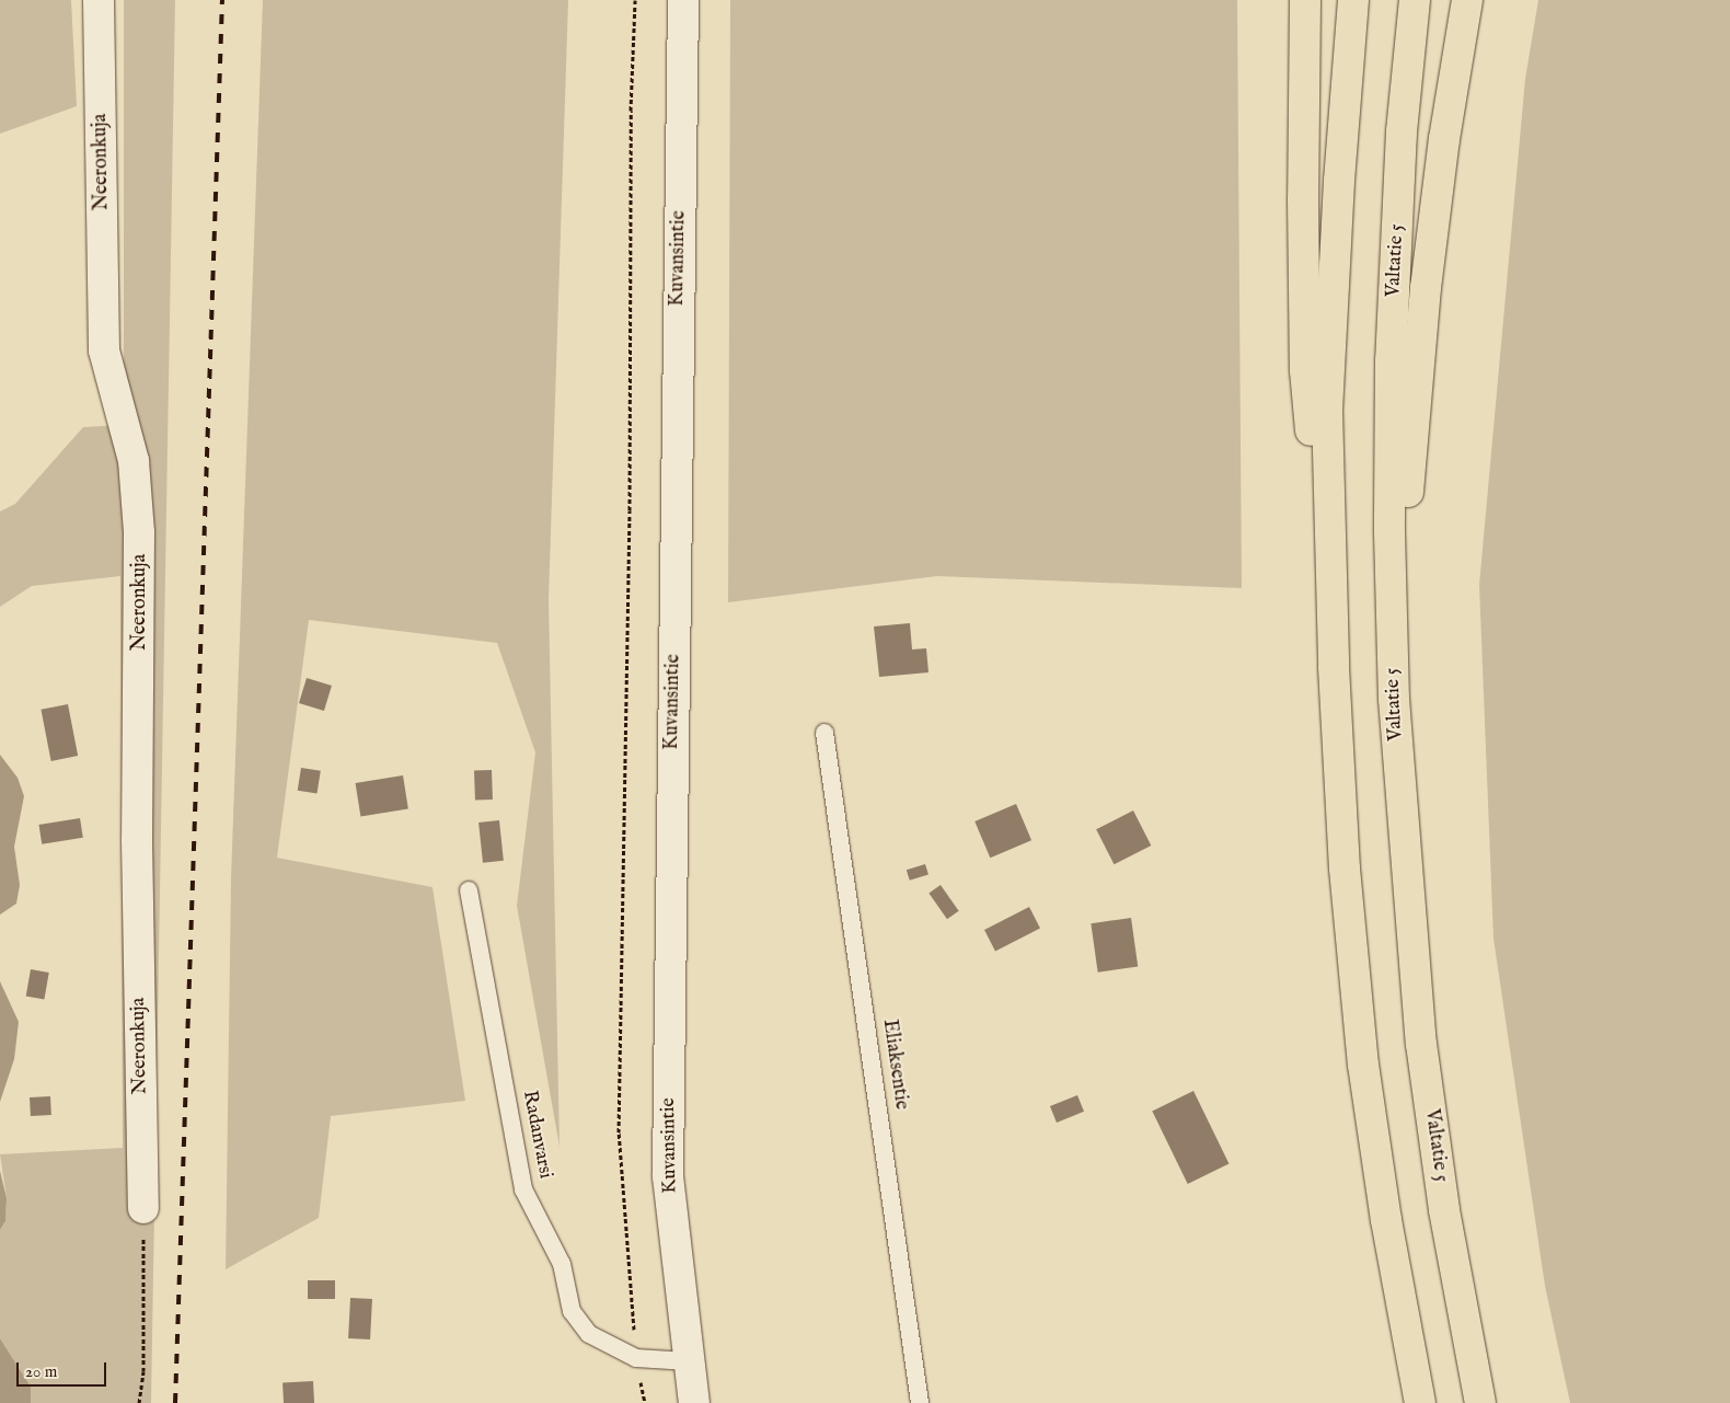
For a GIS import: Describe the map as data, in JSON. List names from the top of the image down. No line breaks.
{"streets":{"highway":["Valtatie 5"],"street":["Neeronkuja","Kuvansintie"],"lane":["Eliaksentie","Radanvarsi"]},"crossings":[["Kuvansintie","Radanvarsi"]],"scale_bar":"20 m"}
